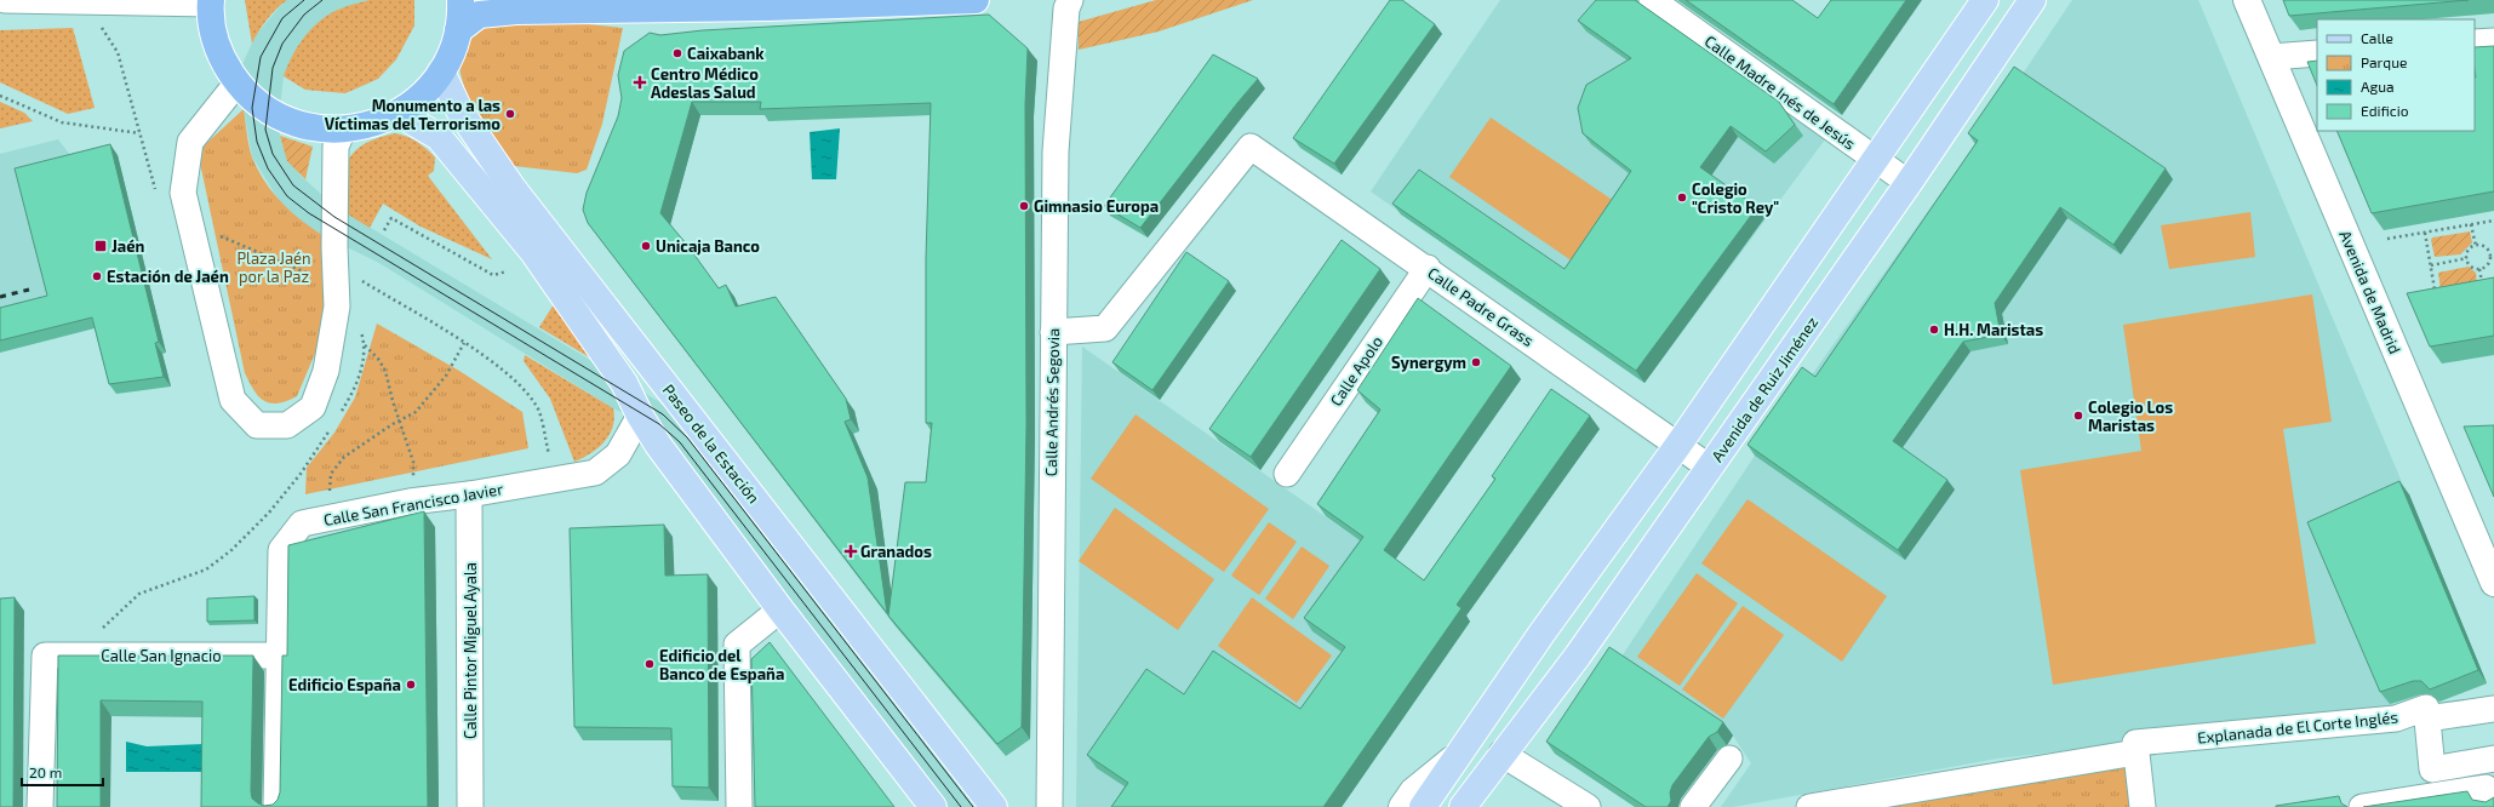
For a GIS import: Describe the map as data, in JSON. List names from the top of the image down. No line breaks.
{"streets":{"main road":["Avenida de Ruiz Jiménez","Paseo de la Estación"],"street":["Calle Madre Inés de Jesús","Avenida de Madrid","Calle Padre Grass","Calle Apolo","Calle Andrés Segovia","Calle San Francisco Javier","Calle Pintor Miguel Ayala","Calle San Ignacio","Explanada de El Corte Inglés"]},"crossings":[["Calle Madre Inés de Jesús","Avenida de Ruiz Jiménez"],["Calle Padre Grass","Calle Apolo"],["Calle Padre Grass","Avenida de Ruiz Jiménez"],["Calle Padre Grass","Calle Andrés Segovia"],["Calle San Francisco Javier","Calle Pintor Miguel Ayala"],["Calle San Francisco Javier","Calle San Ignacio"]],"parks":["Plaza Jaén por la Paz"],"places":{"other":["Caixabank","Monumento a las Víctimas del Terrorismo","Colegio \"Cristo Rey\"","Gimnasio Europa","Unicaja Banco","Estación de Jaén","H.H. Maristas","Synergym","Colegio Los Maristas","Edificio del Banco de España","Edificio España"],"health":["Centro Médico Adeslas Salud","Granados"],"transit":["Jaén"]},"legend":["Calle","Parque","Agua","Edificio"],"scale_bar":"20 m"}
